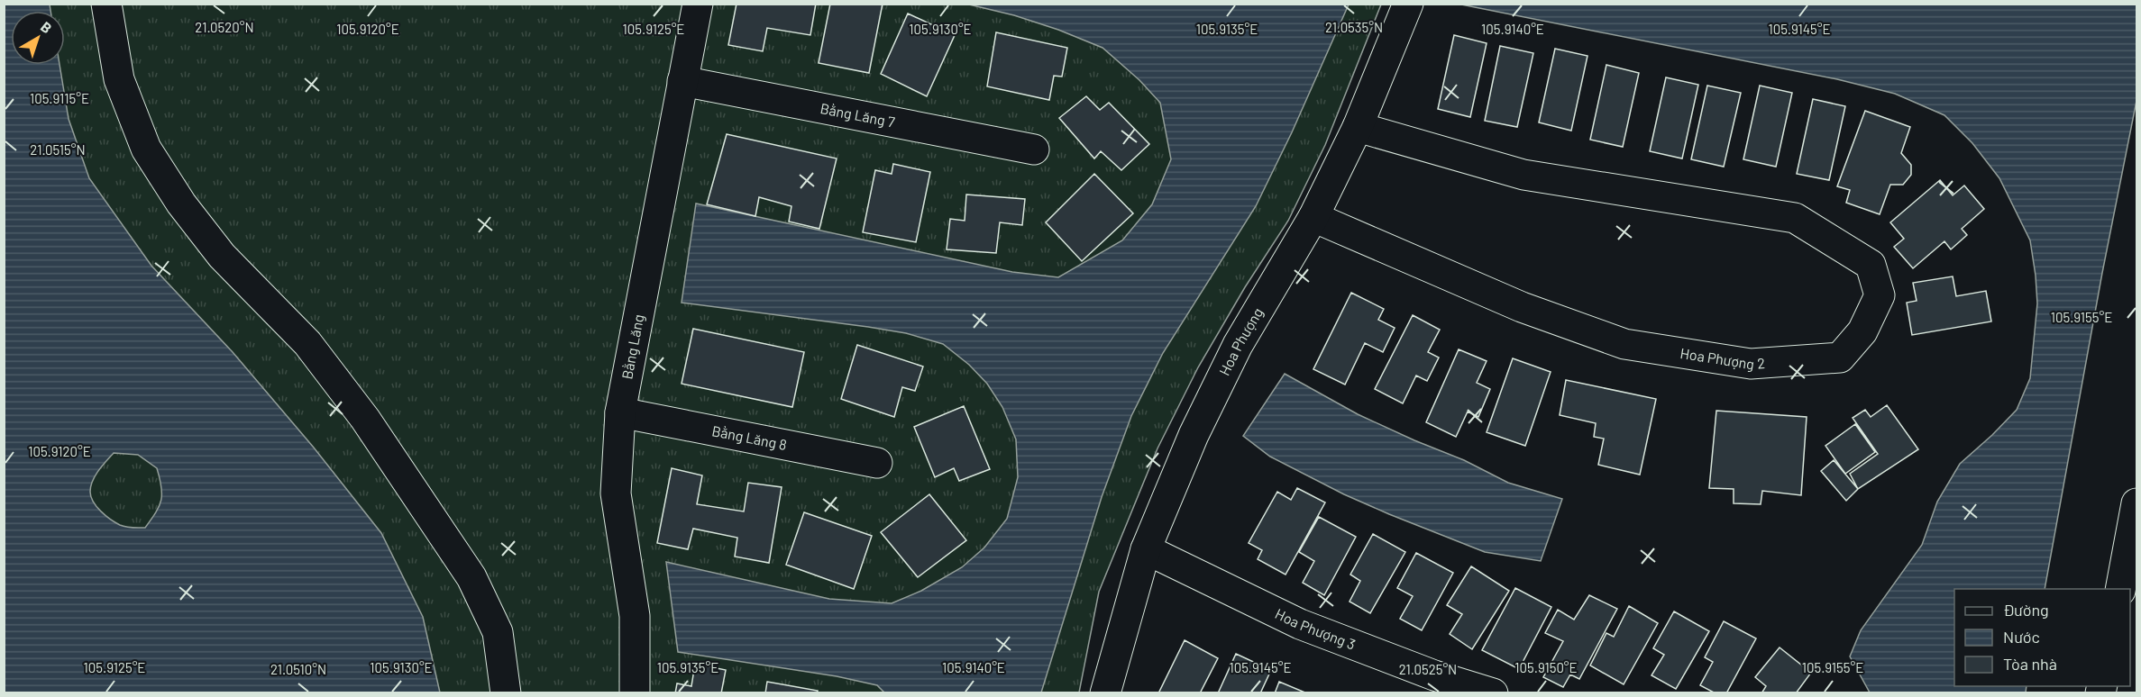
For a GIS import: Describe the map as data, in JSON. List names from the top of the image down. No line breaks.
{"streets":{"street":["Bằng Lăng 7","Hoa Phượng","Bằng Lăng","Hoa Phượng 2","Bằng Lăng 8","Hoa Phượng 3"]},"crossings":[["Bằng Lăng 7","Bằng Lăng"],["Hoa Phượng","Hoa Phượng 2"],["Hoa Phượng","Hoa Phượng 3"],["Bằng Lăng","Bằng Lăng 8"]],"legend":["Đường","Nước","Tòa nhà"],"north":"top right","coordinates":["21.0520°N","21.0535°N","105.9120°E","105.9125°E","105.9130°E","105.9135°E","105.9140°E","105.9145°E","105.9115°E","21.0515°N","105.9155°E","105.9150°E","21.0510°N","21.0525°N"]}
